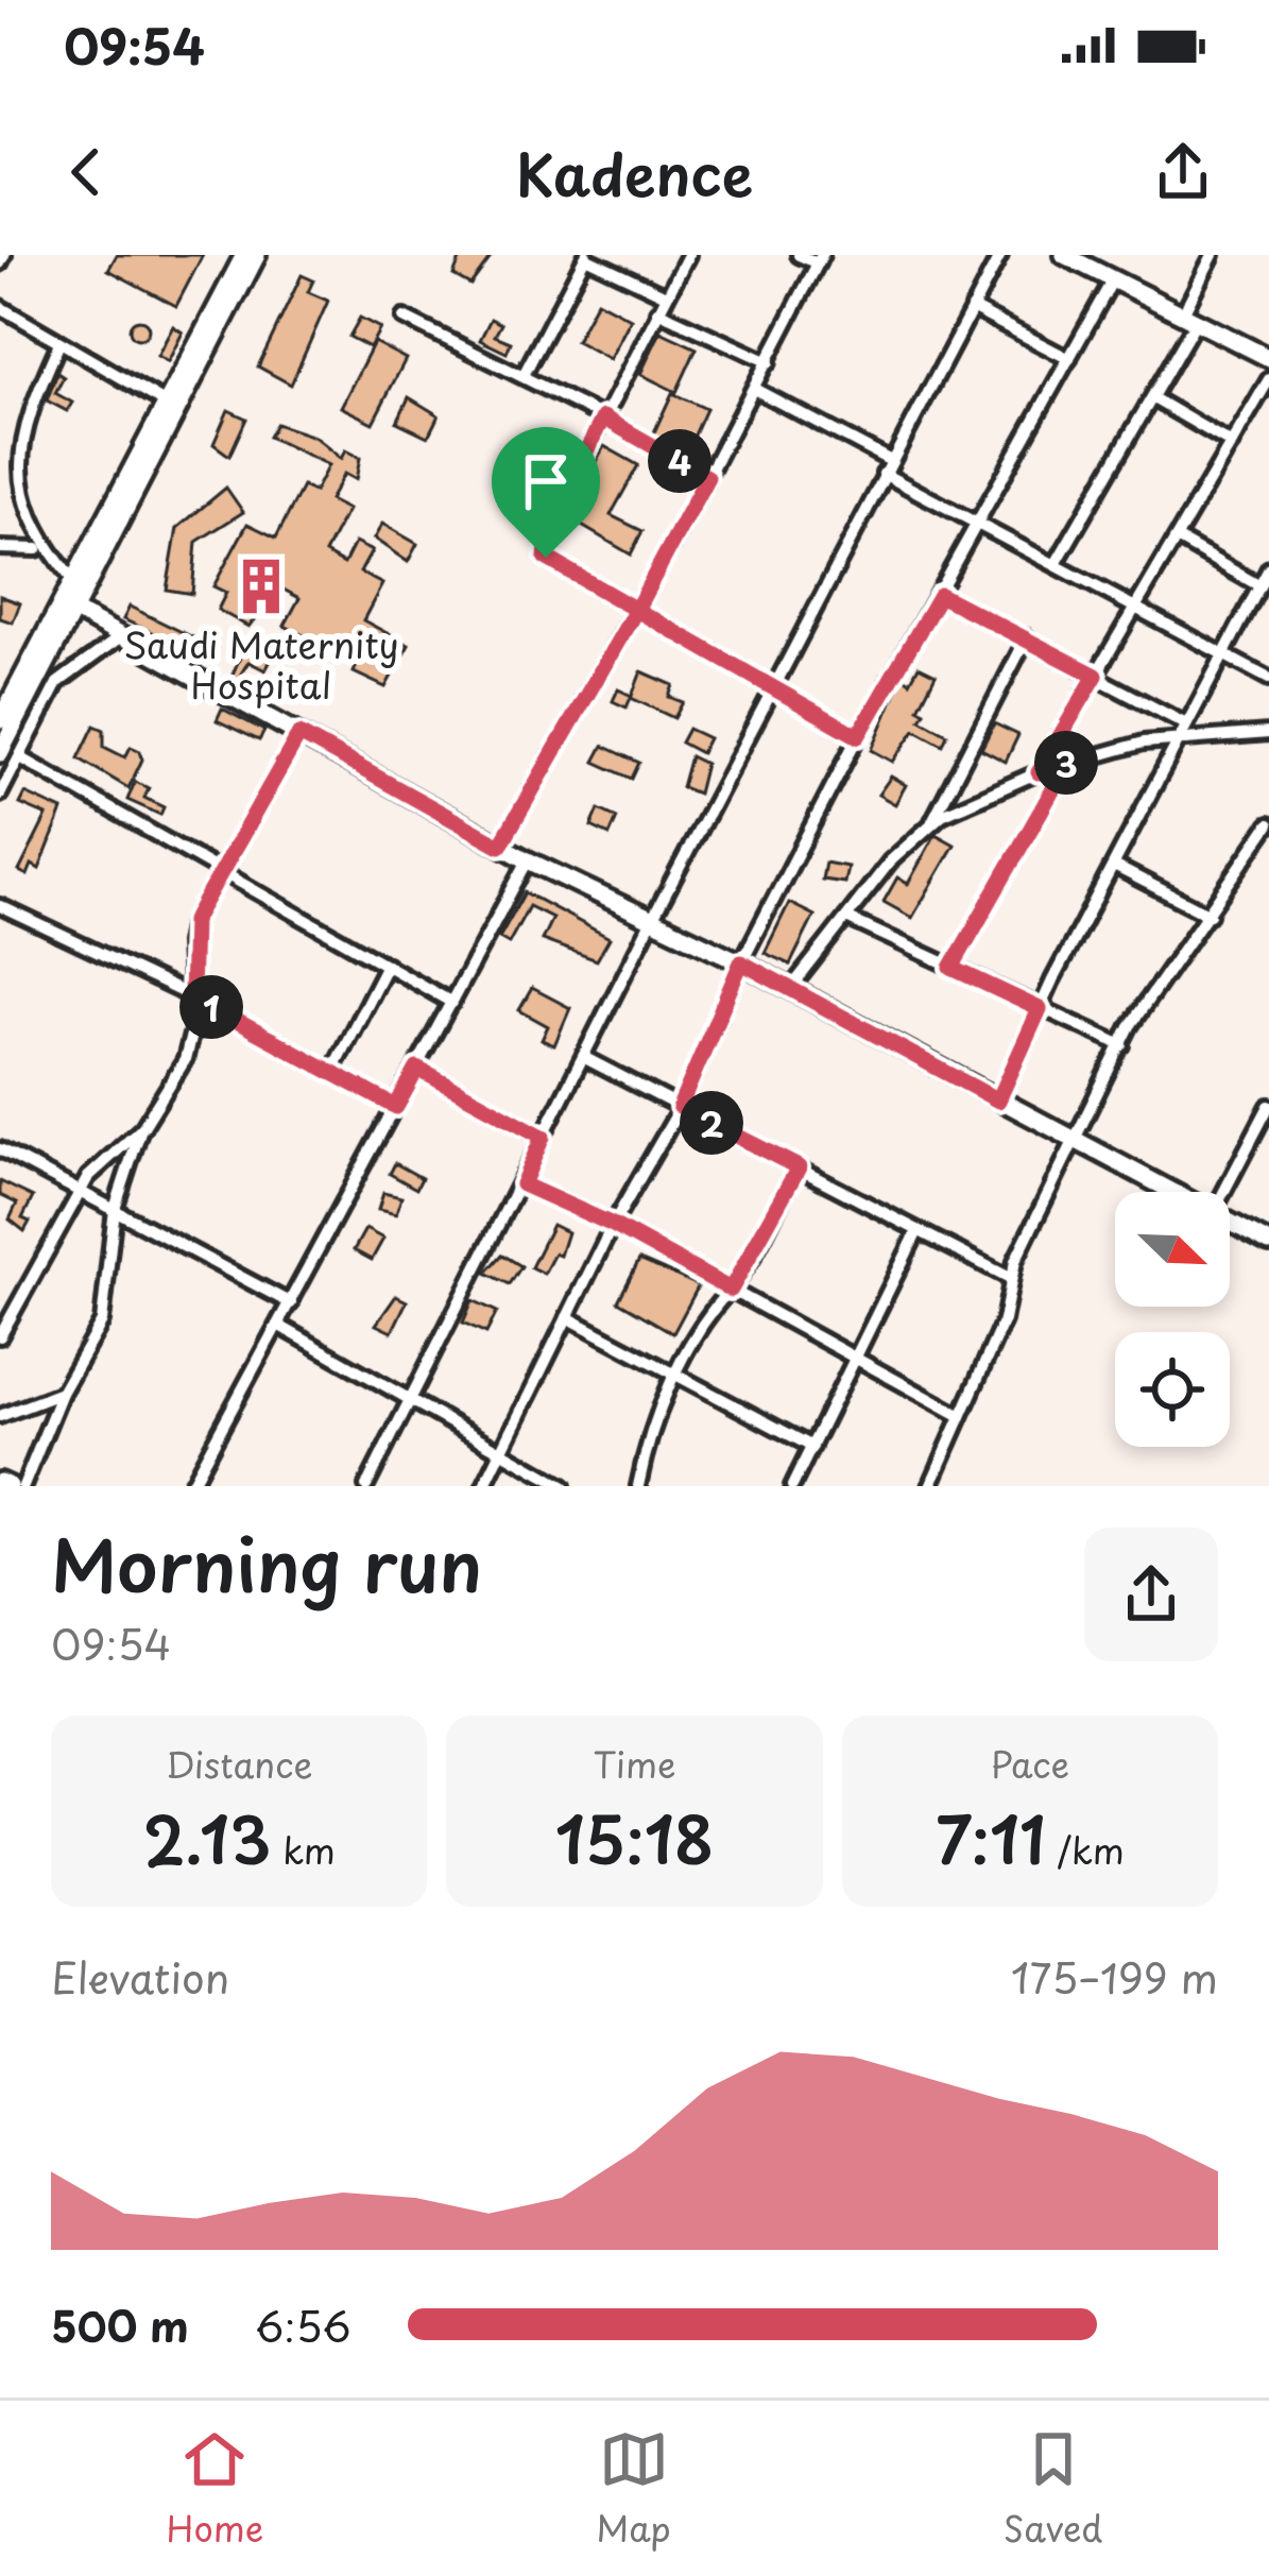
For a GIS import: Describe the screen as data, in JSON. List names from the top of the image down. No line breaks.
{"places":{"building":["Saudi Maternity Hospital"]},"north":"bottom right","page":{"status":"09:54","header":"Kadence","pins":["4","3","1","2"],"heading":["Morning run","09:54"],"stats":[["Distance","2.13 km"],["Time","15:18"],["Pace","7:11 /km"]],"chart":["Elevation","175–199 m"],"list":[{"name":"500 m","note":"6:56"}],"tabs":["Home","Map","Saved"]}}
